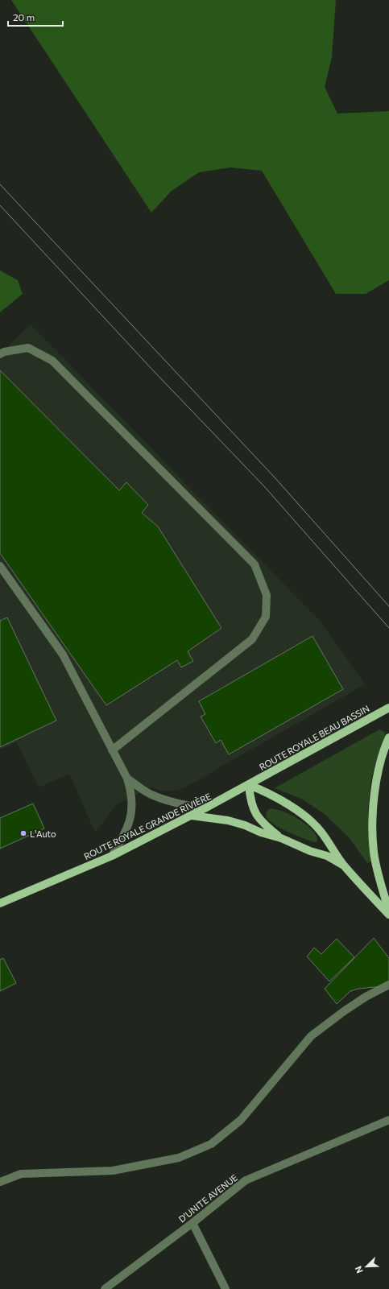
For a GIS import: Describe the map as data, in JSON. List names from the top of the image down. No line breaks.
{"streets":{"main road":["ROUTE ROYALE BEAU BASSIN","ROUTE ROYALE GRANDE RIVIÈRE"],"street":["D'UNITE AVENUE"]},"crossings":[["ROUTE ROYALE BEAU BASSIN","ROUTE ROYALE GRANDE RIVIÈRE"]],"places":["L'Auto"],"scale_bar":"20 m","north":"bottom left"}
